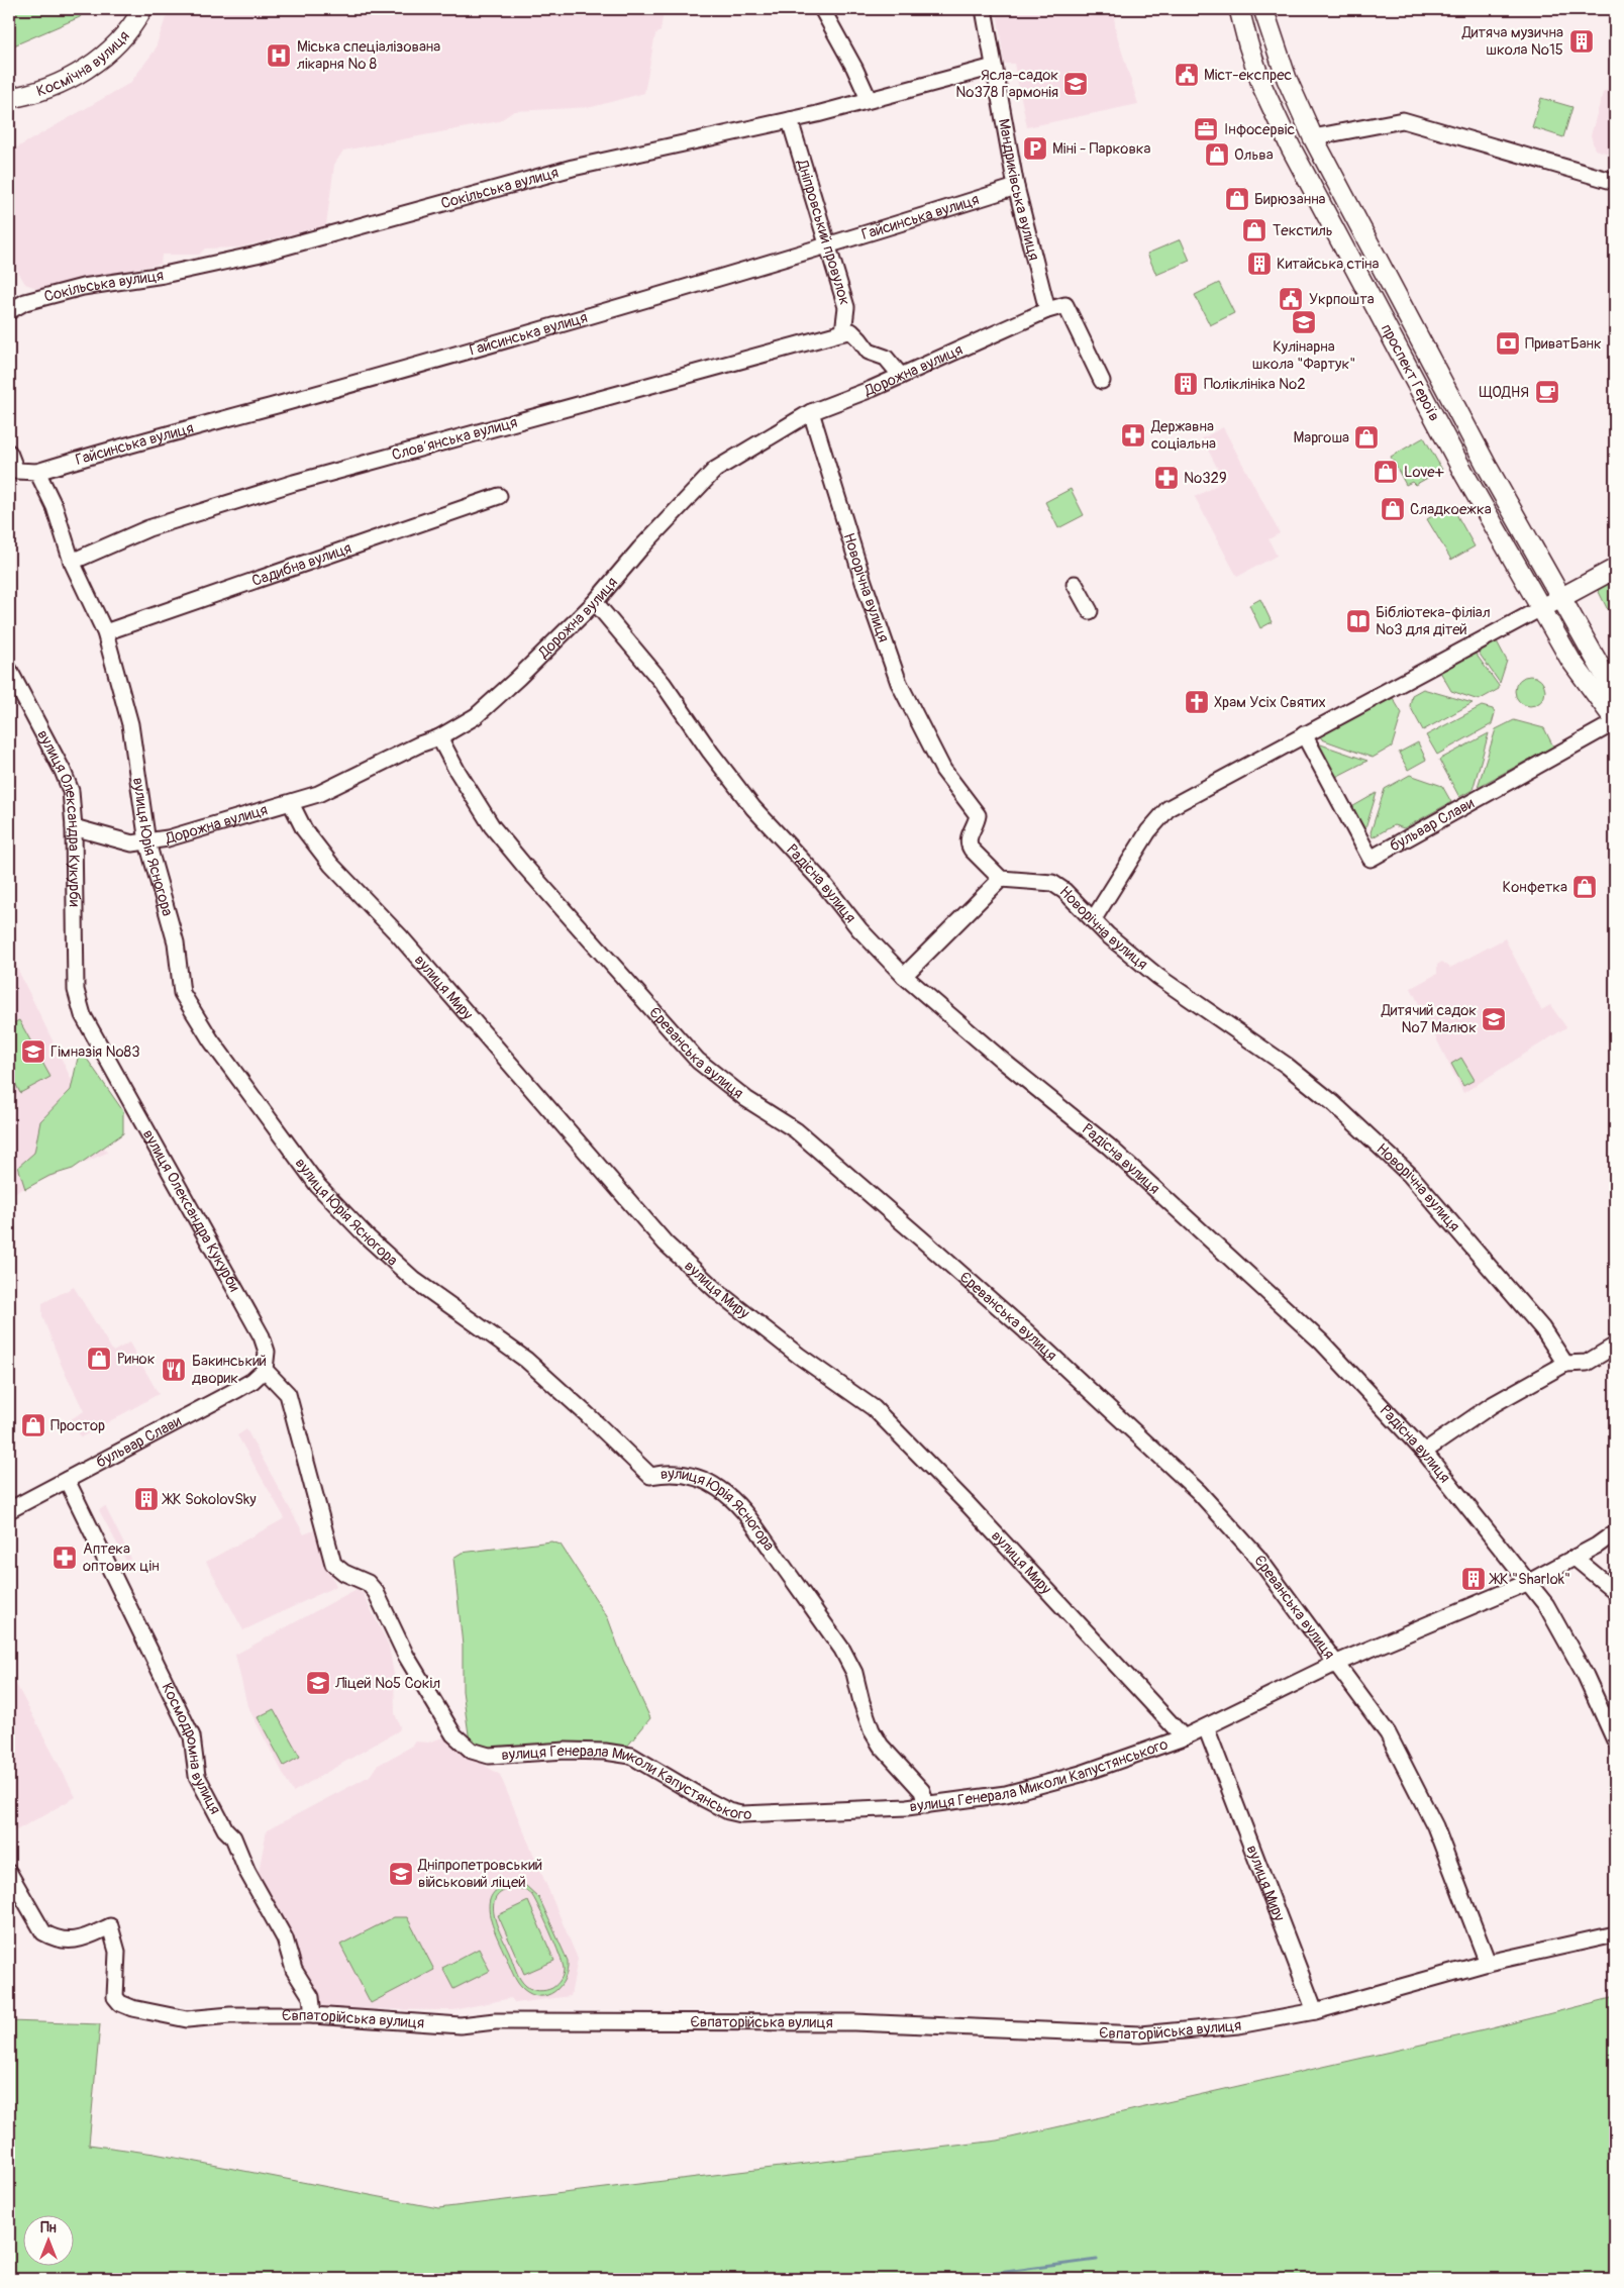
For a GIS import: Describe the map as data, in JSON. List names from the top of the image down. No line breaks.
{"streets":{"main road":["Космічна вулиця","проспект Героїв"],"street":["Сокільська вулиця","Мандриківська вулиця","Гайсинська вулиця","Дніпровський провулок","Дорожна вулиця","Словʼянська вулиця","Садибна вулиця","Новорічна вулиця","вулиця Олександра Кукурби","бульвар Слави","вулиця Юрія Ясногора","Радісна вулиця","вулиця Миру","Єреванська вулиця","Космодромна вулиця","вулиця Генерала Миколи Капустянського","Євпаторійська вулиця"]},"crossings":[["Сокільська вулиця","Мандриківська вулиця"],["Сокільська вулиця","Дніпровський провулок"],["Мандриківська вулиця","Гайсинська вулиця"],["Мандриківська вулиця","Дорожна вулиця"],["Гайсинська вулиця","Дніпровський провулок"],["Гайсинська вулиця","вулиця Юрія Ясногора"],["Дніпровський провулок","Словʼянська вулиця"],["Дорожна вулиця","Новорічна вулиця"],["Дорожна вулиця","вулиця Олександра Кукурби"],["Дорожна вулиця","вулиця Юрія Ясногора"],["Дорожна вулиця","Радісна вулиця"],["Дорожна вулиця","вулиця Миру"],["Дорожна вулиця","Єреванська вулиця"],["проспект Героїв","бульвар Слави"],["Словʼянська вулиця","вулиця Юрія Ясногора"],["Садибна вулиця","вулиця Юрія Ясногора"],["вулиця Олександра Кукурби","бульвар Слави"],["вулиця Олександра Кукурби","вулиця Генерала Миколи Капустянського"],["бульвар Слави","Космодромна вулиця"],["бульвар Слави","вулиця Генерала Миколи Капустянського"],["вулиця Юрія Ясногора","вулиця Генерала Миколи Капустянського"],["Радісна вулиця","вулиця Генерала Миколи Капустянського"],["вулиця Миру","вулиця Генерала Миколи Капустянського"],["вулиця Миру","Євпаторійська вулиця"],["Єреванська вулиця","вулиця Генерала Миколи Капустянського"],["Єреванська вулиця","Євпаторійська вулиця"],["Космодромна вулиця","Євпаторійська вулиця"]],"places":{"building":["Дитяча музична школа №15","Китайська стіна","Поліклініка №2","ЖК SokolovSky","ЖК \"Sharlok\""],"hospital":["Міська спеціалізована лікарня № 8"],"public building":["Міст-експрес","Укрпошта"],"school or university":["Ясла-садок №378 Гармонія","Кулінарна школа \"Фартук\"","Дитячий садок №7 Малюк","Гімназія №83","Ліцей №5 Сокіл","Дніпропетровський військовий ліцей"],"office":["Інфосервіс"],"parking":["Міні - Парковка"],"shop":["Ольва","Бирюзанна","Текстиль","Маргоша","Love+","Сладкоежка","Конфетка","Ринок","Простор"],"bank":["ПриватБанк"],"cafe":["ЩОДНЯ"],"pharmacy":["Державна соціальна","№329","Аптека оптових цін"],"library":["Бібліотека-філіал №3 для дітей"],"church":["Храм Усіх Святих"],"restaurant":["Бакинський дворик"]},"north":"top"}
